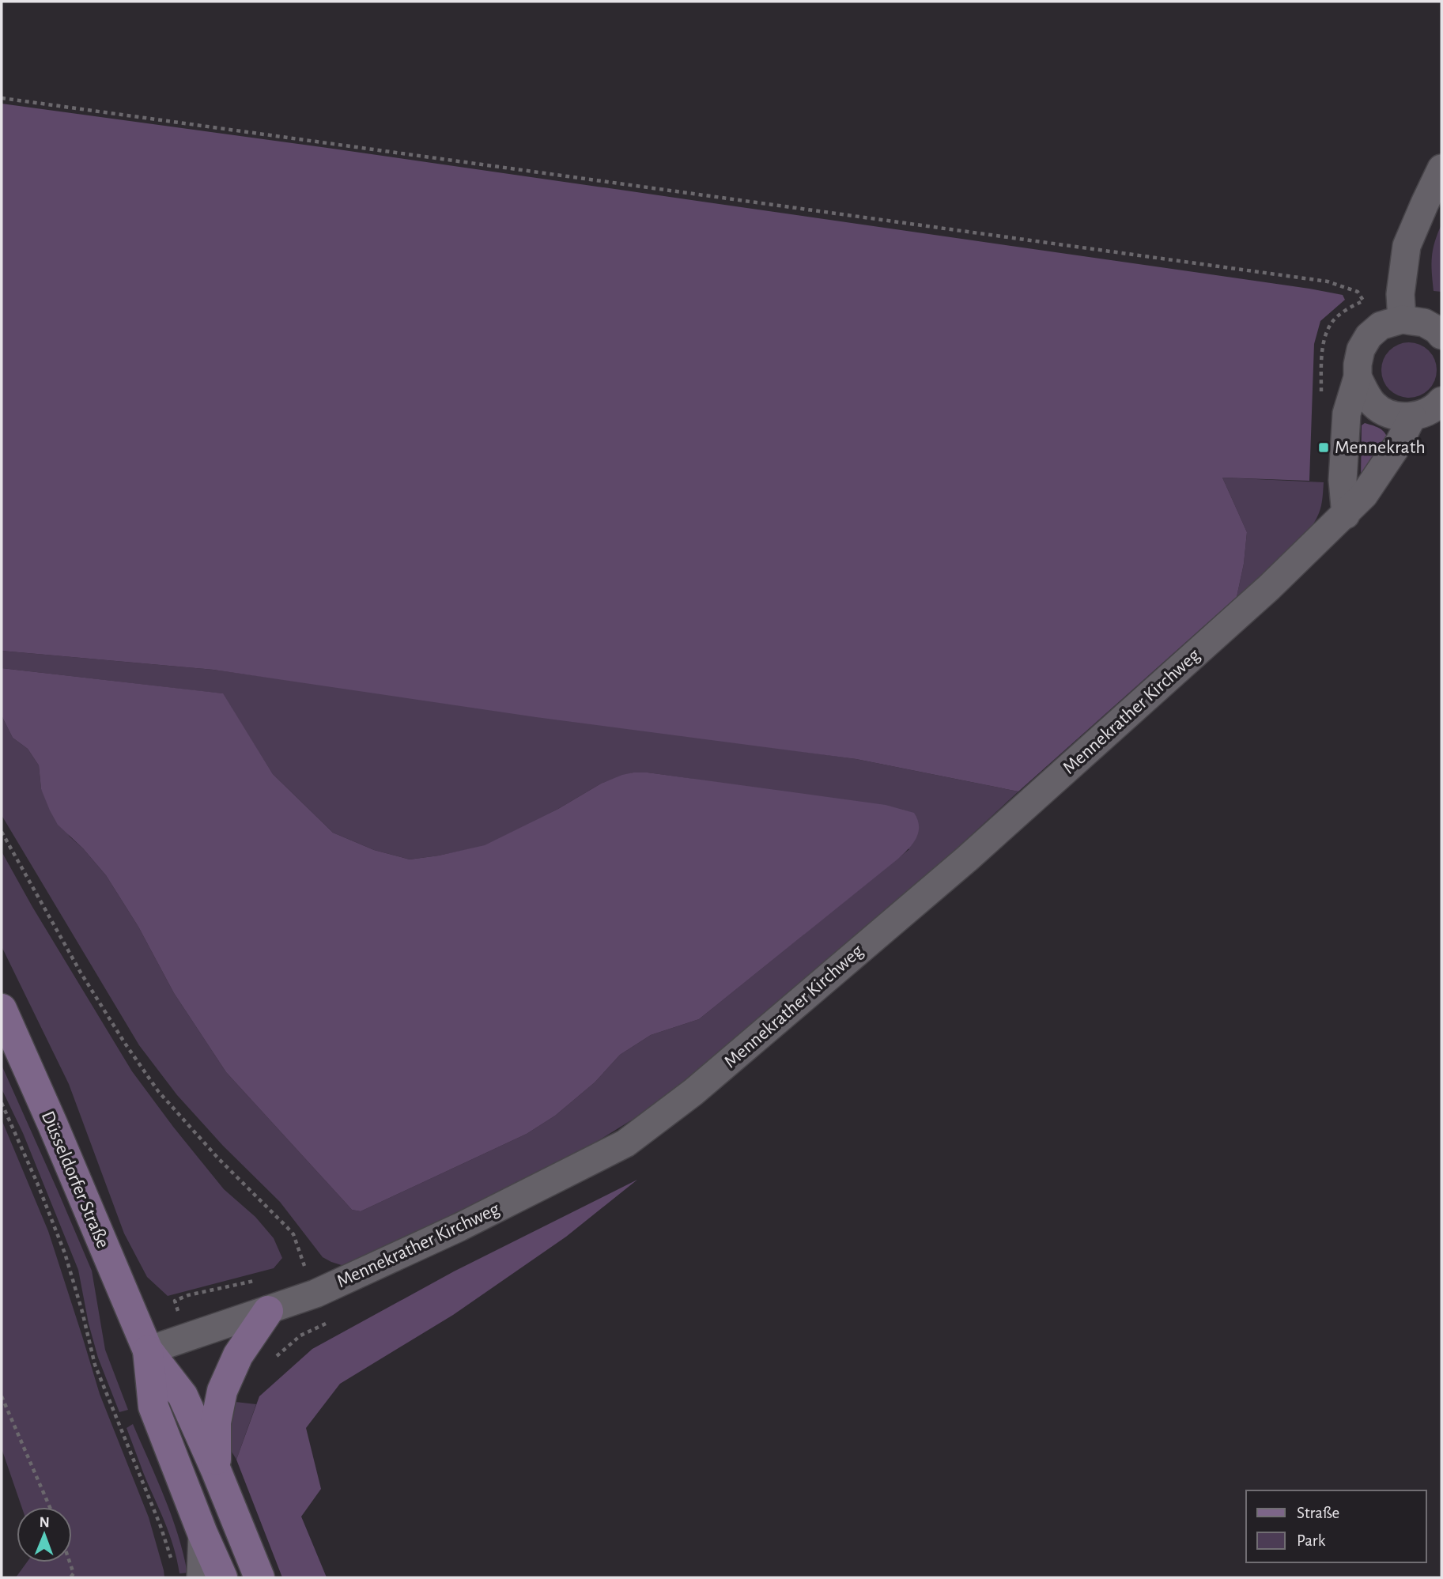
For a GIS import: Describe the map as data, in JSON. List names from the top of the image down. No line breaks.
{"streets":{"main road":["Düsseldorfer Straße"],"street":["Mennekrather Kirchweg"]},"crossings":[["Mennekrather Kirchweg","Düsseldorfer Straße"]],"places":{"transit":["Mennekrath"]},"legend":["Straße","Park"],"north":"top"}
